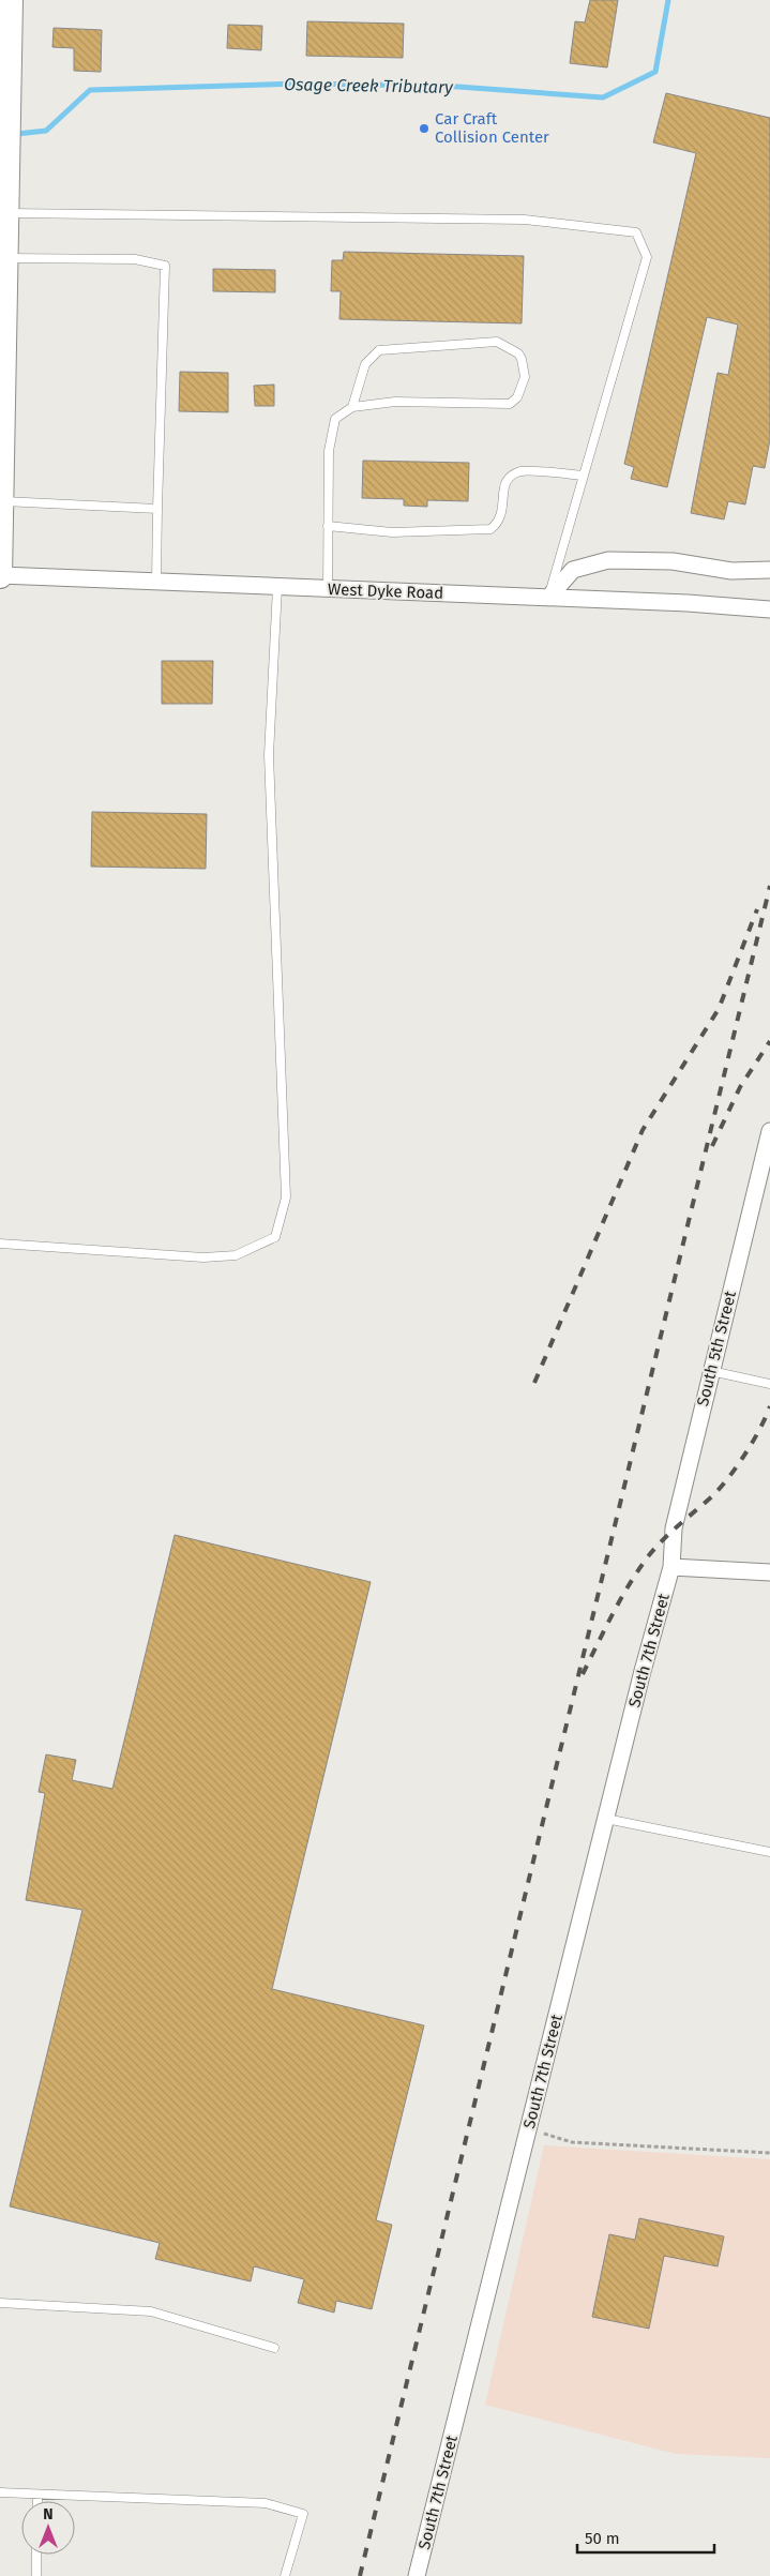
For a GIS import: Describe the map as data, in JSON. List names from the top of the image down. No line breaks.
{"streets":{"street":["West Dyke Road","South 5th Street","South 7th Street"]},"crossings":[["South 5th Street","South 7th Street"]],"water":["Osage Creek Tributary"],"places":["Car Craft Collision Center"],"scale_bar":"50 m","north":"top"}
